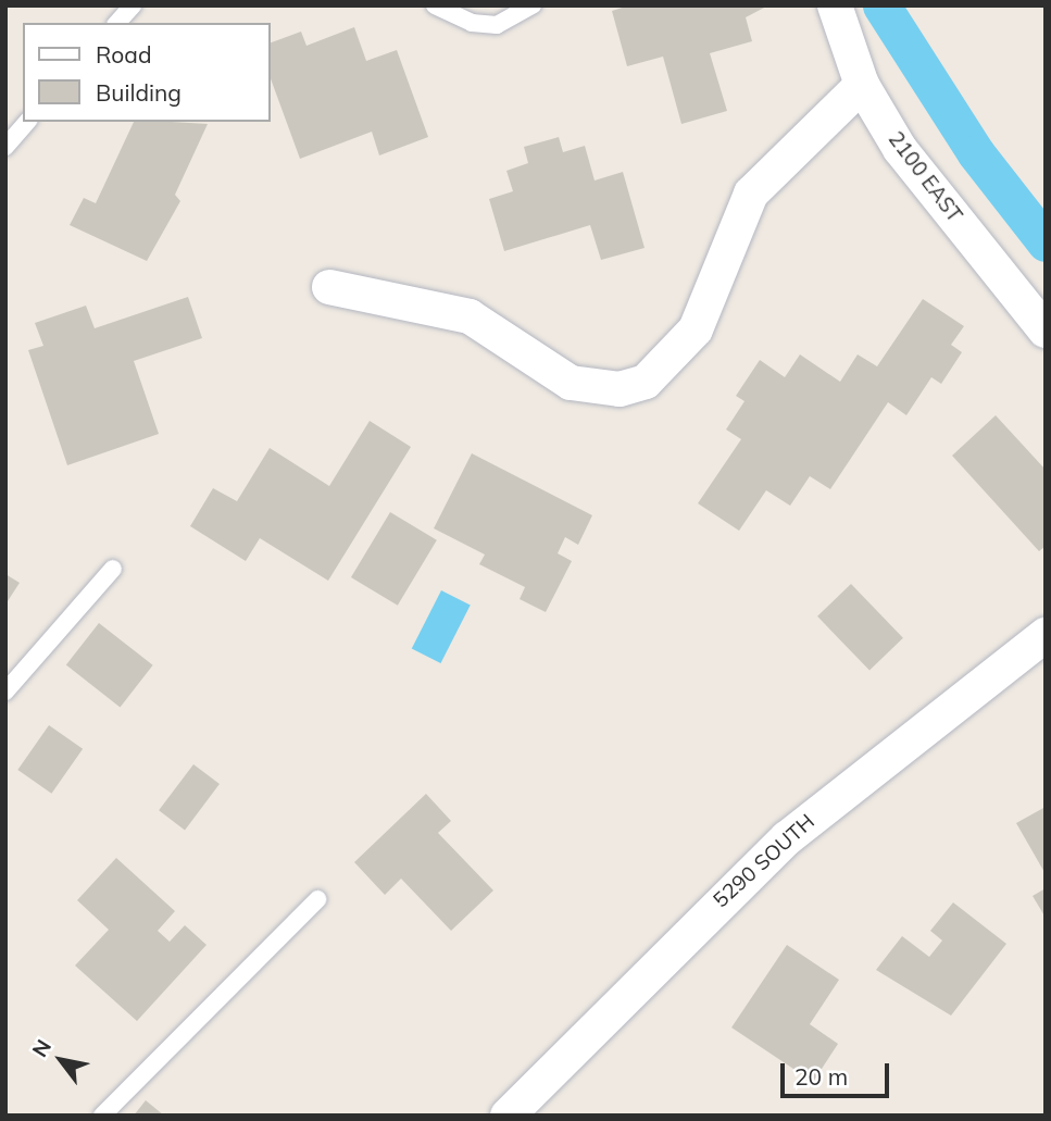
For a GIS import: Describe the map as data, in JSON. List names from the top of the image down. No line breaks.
{"streets":{"street":["2100 EAST","5290 SOUTH"]},"legend":["Road","Building"],"scale_bar":"20 m","north":"top left"}
